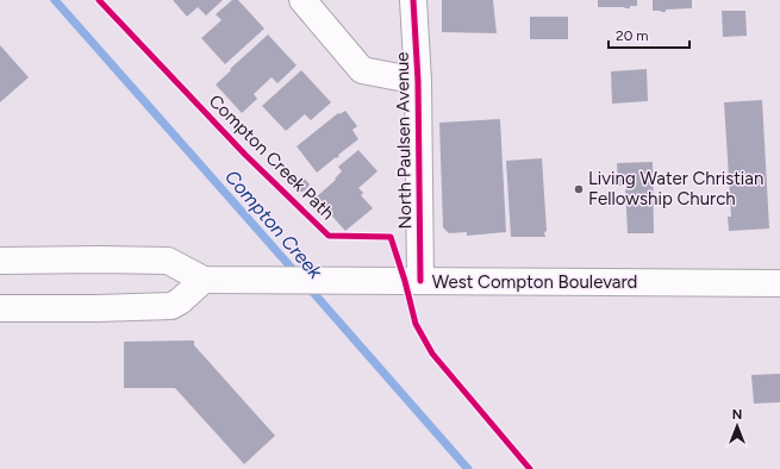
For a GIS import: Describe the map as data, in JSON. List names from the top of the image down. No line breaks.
{"streets":{"main road":["North Paulsen Avenue","West Compton Boulevard"],"cycle path":["Compton Creek Path"]},"crossings":[["North Paulsen Avenue","West Compton Boulevard"]],"water":["Compton Creek"],"places":["Living Water Christian Fellowship Church"],"scale_bar":"20 m","north":"top"}
